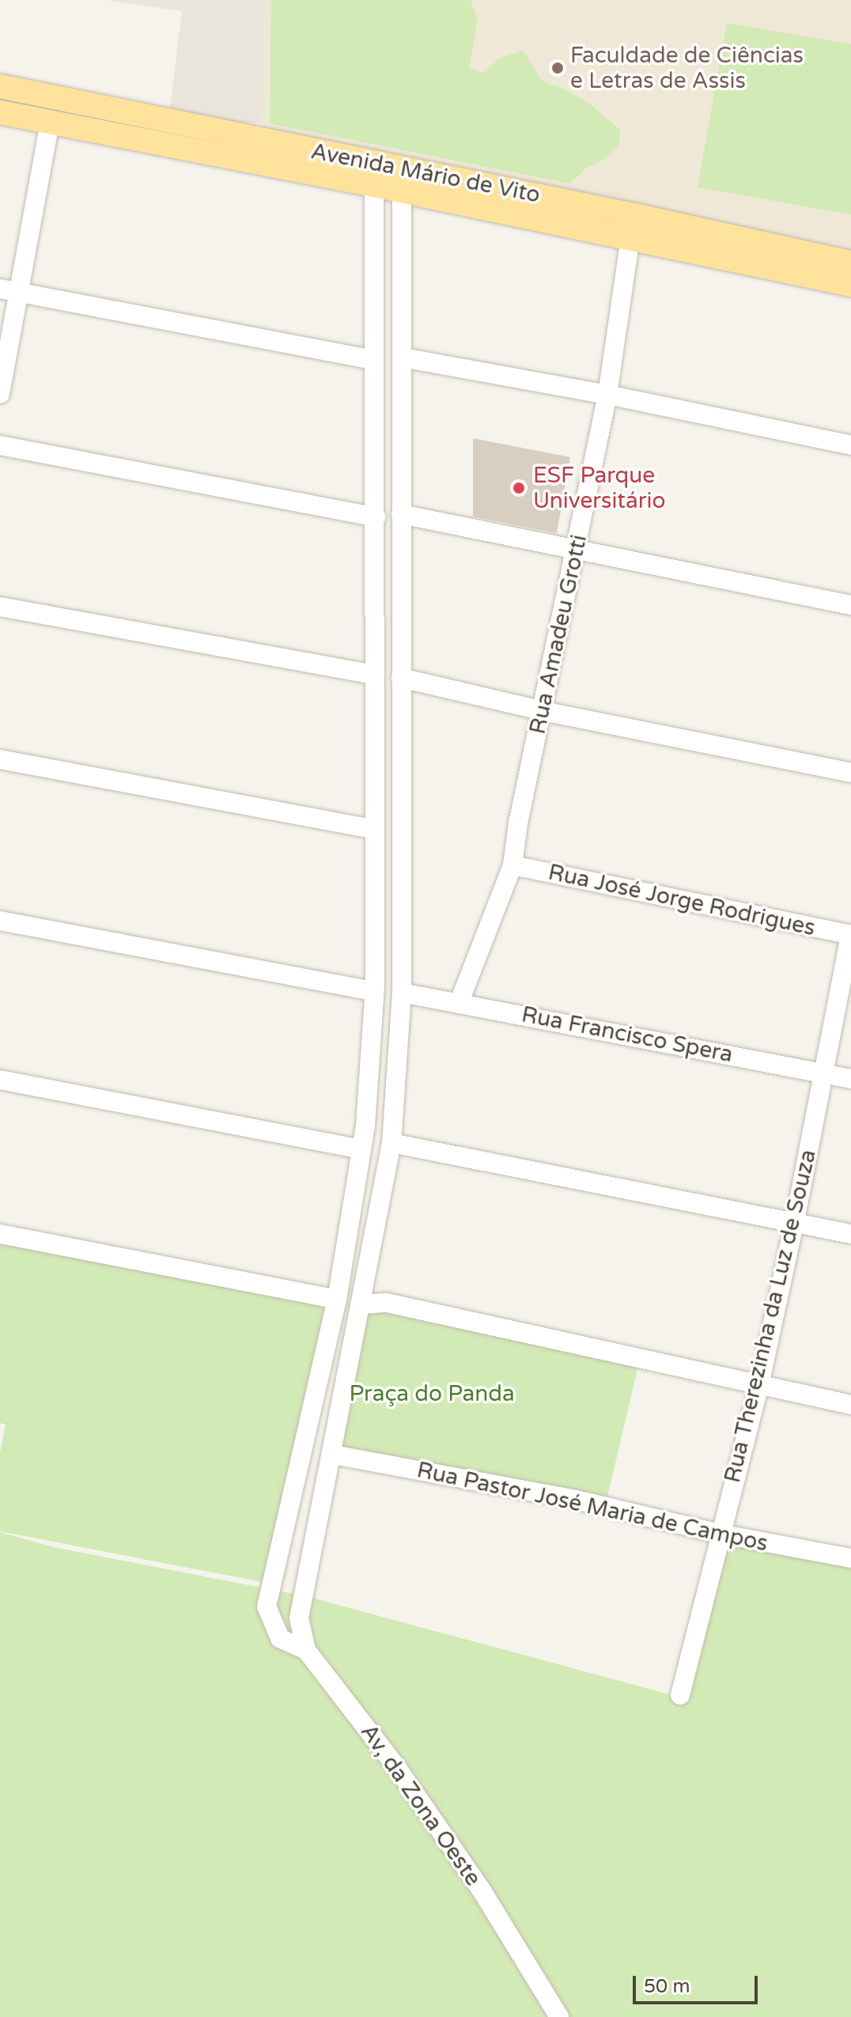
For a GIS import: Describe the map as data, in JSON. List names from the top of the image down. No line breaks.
{"streets":{"main road":["Avenida Mário de Vito"],"street":["Rua Amadeu Grotti","Rua José Jorge Rodrigues","Rua Francisco Spera","Rua Therezinha da Luz de Souza","Rua Pastor José Maria de Campos","Av, da Zona Oeste"]},"crossings":[["Avenida Mário de Vito","Rua Amadeu Grotti"],["Avenida Mário de Vito","Av, da Zona Oeste"],["Rua Amadeu Grotti","Rua José Jorge Rodrigues"],["Rua Amadeu Grotti","Rua Francisco Spera"],["Rua José Jorge Rodrigues","Rua Therezinha da Luz de Souza"],["Rua Francisco Spera","Rua Therezinha da Luz de Souza"],["Rua Francisco Spera","Av, da Zona Oeste"],["Rua Therezinha da Luz de Souza","Rua Pastor José Maria de Campos"],["Rua Pastor José Maria de Campos","Av, da Zona Oeste"]],"parks":["Praça do Panda"],"places":["Faculdade de Ciências e Letras de Assis","ESF Parque Universitário"],"scale_bar":"50 m"}
